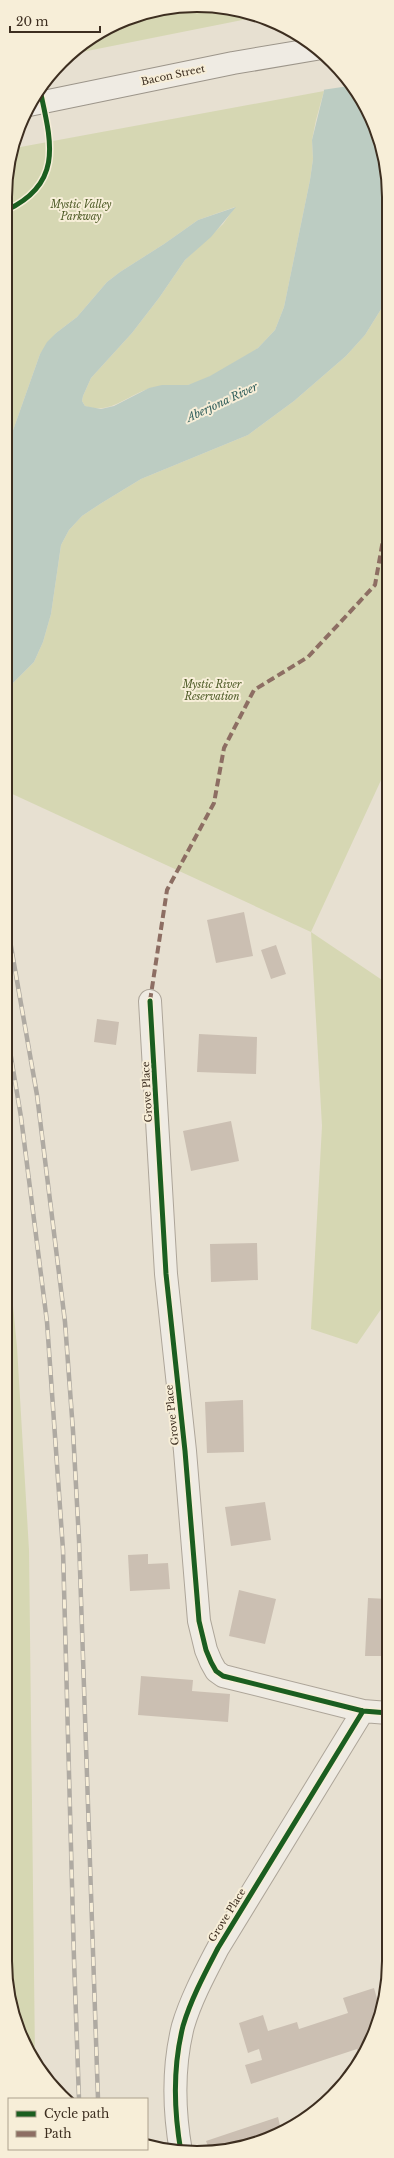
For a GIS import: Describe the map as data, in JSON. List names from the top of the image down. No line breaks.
{"streets":{"street":["Bacon Street","Grove Place"]},"water":["Aberjona River"],"parks":["Mystic Valley Parkway","Mystic River Reservation"],"legend":["Cycle path","Path"],"scale_bar":"20 m"}
